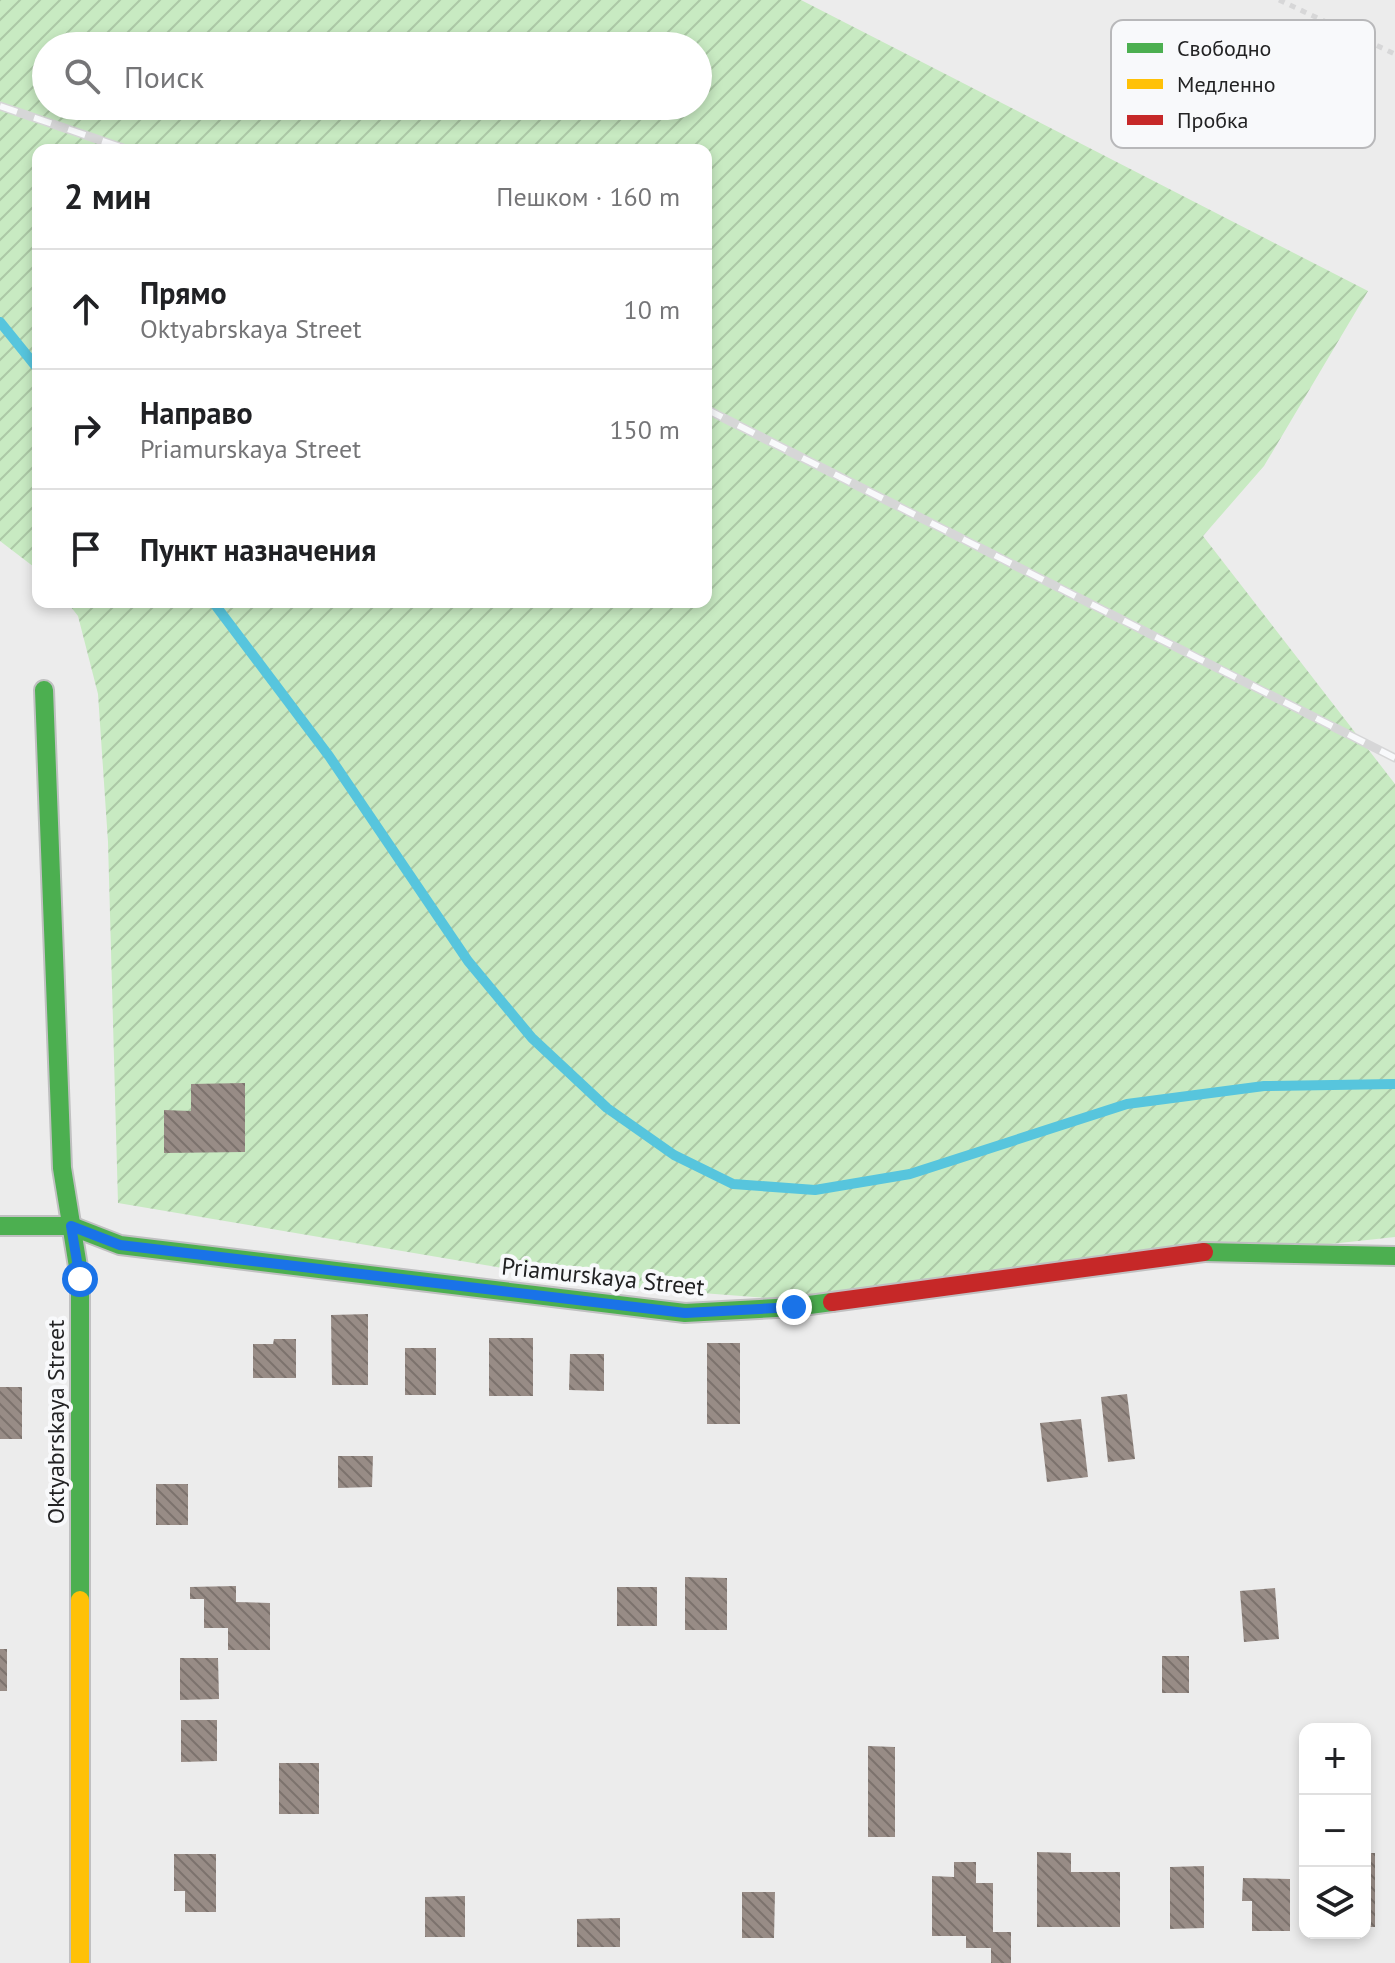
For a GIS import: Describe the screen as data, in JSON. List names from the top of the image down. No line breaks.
{"streets":{"street":["Priamurskaya Street","Oktyabrskaya Street"]},"crossings":[["Priamurskaya Street","Oktyabrskaya Street"]],"legend":["Свободно","Медленно","Пробка"],"page":{"search":"Поиск","heading":["2 мин","Пешком · 160 m"],"list":[["Прямо","Oktyabrskaya Street","10 m"],["Направо","Priamurskaya Street","150 m"],"Пункт назначения"],"map_buttons":["+","−"]}}
